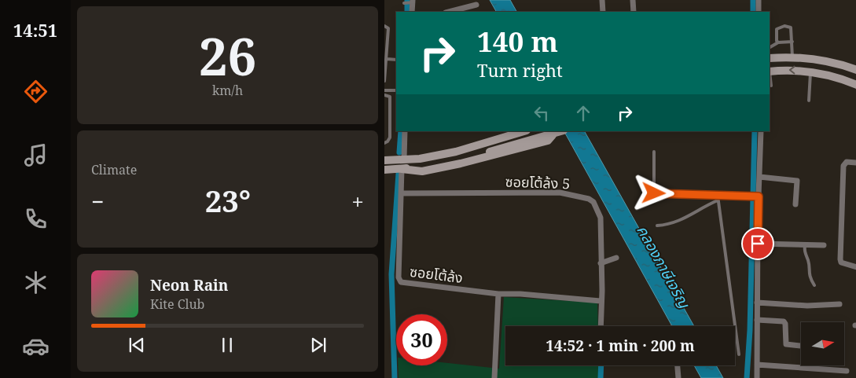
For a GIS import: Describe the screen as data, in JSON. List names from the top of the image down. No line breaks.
{"streets":{"street":["ซอยโต้ล้ง 5","ซอยโต้ล้ง"]},"crossings":[["ซอยโต้ล้ง 5","ซอยโต้ล้ง"]],"water":["คลองภาษีเจริญ"],"north":"right","page":{"tabs":"14:51","tile":[["26","km/h"],"Climate"],"turn":["140 m","Turn right"],"heat":["−","23°","+"],"song":["Neon Rain","Kite Club"],"limit":"30","trip":"14:52 · 1 min · 200 m"}}
